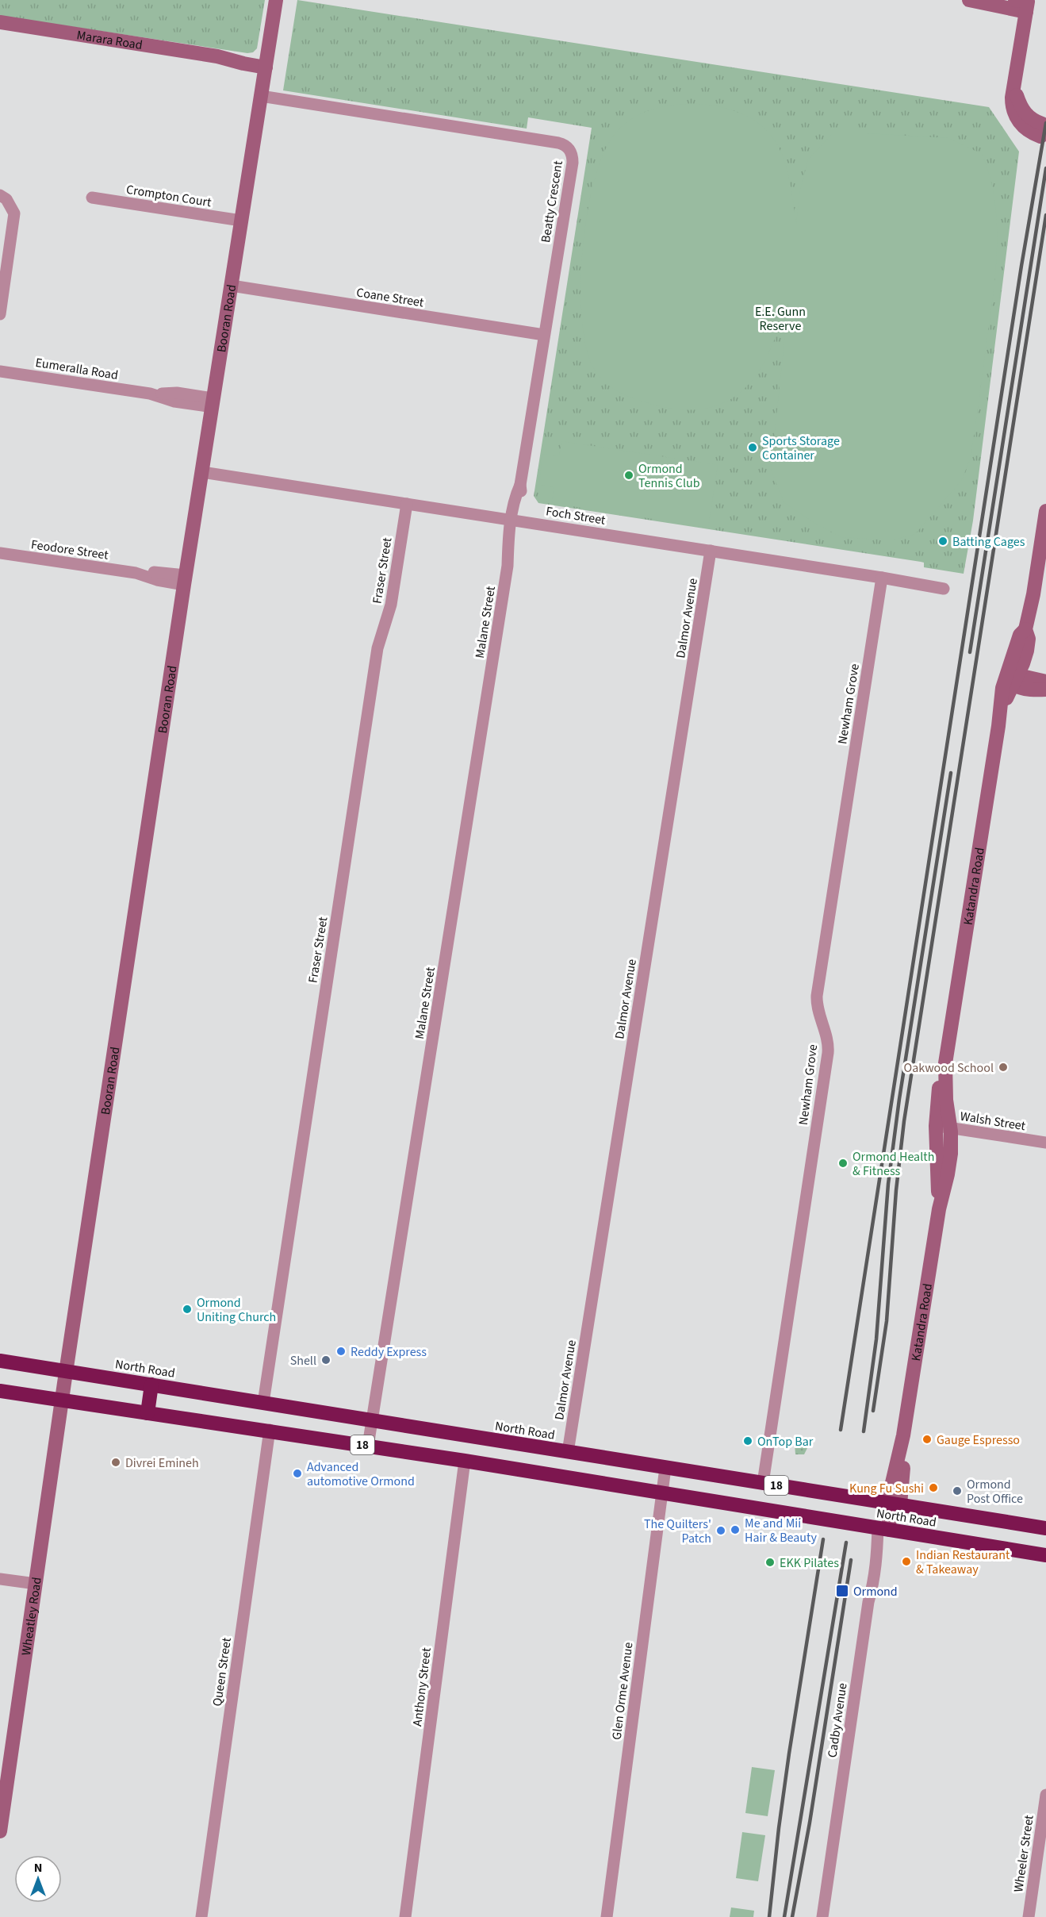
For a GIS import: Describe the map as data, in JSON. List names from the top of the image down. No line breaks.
{"streets":{"highway":["North Road","18"],"street":["Marara Road","Crompton Court","Beatty Crescent","Coane Street","Booran Road","Eumeralla Road","Foch Street","Feodore Street","Fraser Street","Dalmor Avenue","Malane Street","Newham Grove","Katandra Road","Walsh Street","Wheatley Road","Queen Street","Anthony Street","Glen Orme Avenue","Cadby Avenue","Wheeler Street"]},"crossings":[["Marara Road","Booran Road"],["Crompton Court","Booran Road"],["Beatty Crescent","Coane Street"],["Beatty Crescent","Booran Road"],["Beatty Crescent","Foch Street"],["Beatty Crescent","Malane Street"],["Coane Street","Booran Road"],["Booran Road","Eumeralla Road"],["Booran Road","Foch Street"],["Booran Road","Feodore Street"],["Booran Road","North Road"],["Booran Road","Wheatley Road"],["Foch Street","Fraser Street"],["Foch Street","Dalmor Avenue"],["Foch Street","Malane Street"],["Foch Street","Newham Grove"],["Fraser Street","North Road"],["Dalmor Avenue","North Road"],["Malane Street","North Road"],["Newham Grove","North Road"],["Katandra Road","Walsh Street"],["Katandra Road","North Road"],["Katandra Road","Cadby Avenue"],["North Road","Wheatley Road"],["North Road","Queen Street"],["North Road","Anthony Street"],["North Road","Glen Orme Avenue"],["North Road","Cadby Avenue"]],"parks":["E.E. Gunn Reserve"],"places":{"other":["Sports Storage Container","Ormond Tennis Club","Batting Cages","Oakwood School","Ormond Health & Fitness","Ormond Uniting Church","Reddy Express","Shell","Gauge Espresso","OnTop Bar","Divrei Emineh","Advanced automotive Ormond","Kung Fu Sushi","Ormond Post Office","Me and Mii Hair & Beauty","The Quilters' Patch","Indian Restaurant & Takeaway","EKK Pilates"],"transit":["Ormond"]},"north":"top"}
